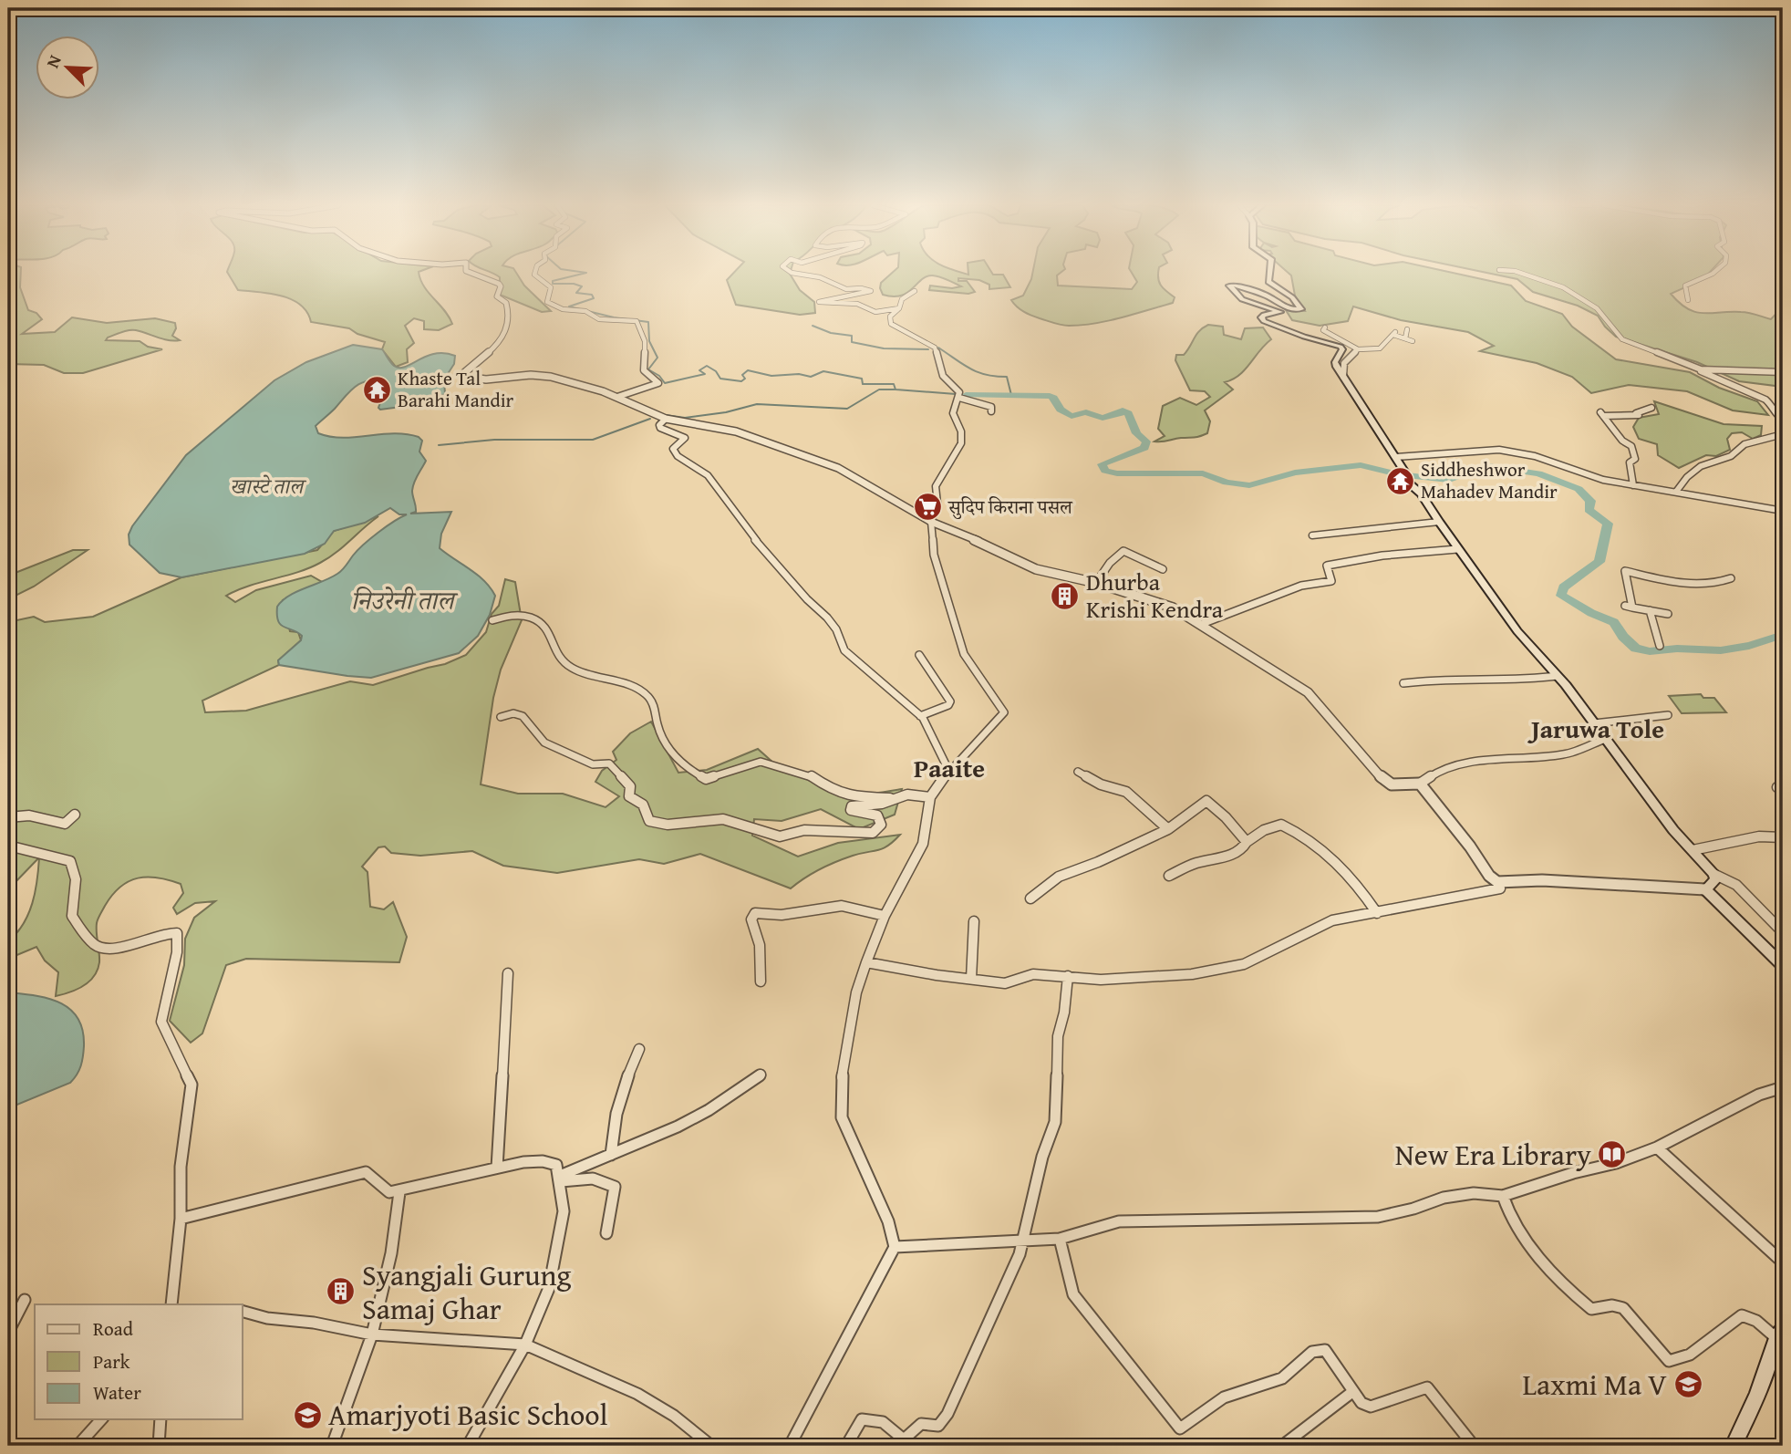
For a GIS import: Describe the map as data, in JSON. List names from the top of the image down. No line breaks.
{"districts":["Jaruwa Tole","Paaite"],"water":["खास्टे ताल","निउरेनी ताल"],"places":{"temple":["Khaste Tal Barahi Mandir","Siddheshwor Mahadev Mandir"],"supermarket":["सुदिप किराना पसल"],"building":["Dhurba Krishi Kendra","Syangjali Gurung Samaj Ghar"],"library":["New Era Library"],"school or university":["Laxmi Ma V","Amarjyoti Basic School"]},"legend":["Road","Park","Water"],"north":"top left"}
